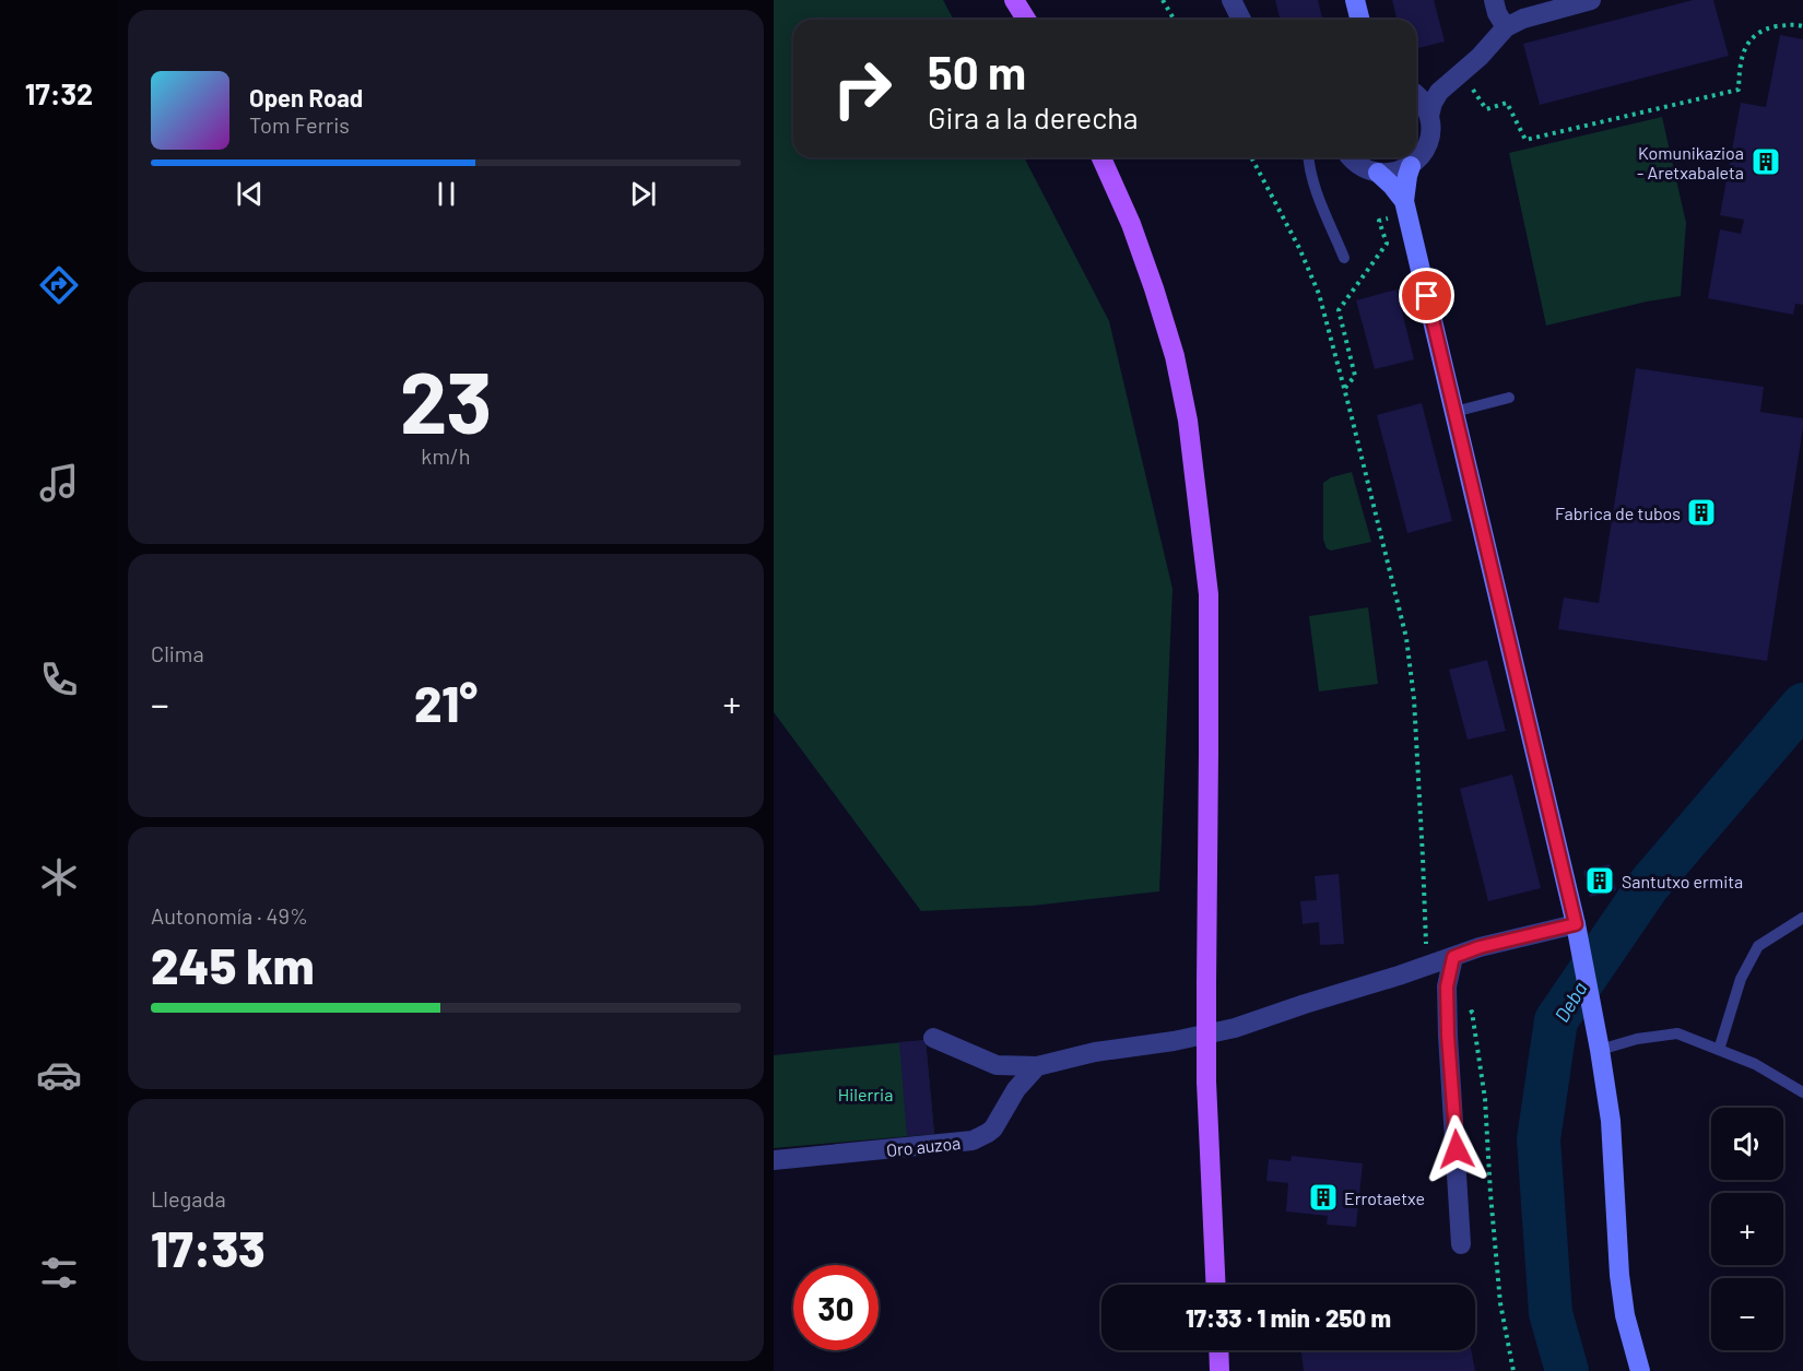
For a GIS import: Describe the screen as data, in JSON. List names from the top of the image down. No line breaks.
{"streets":{"street":["Oro auzoa"]},"water":["Deba"],"parks":["Hilerria"],"places":{"building":["Komunikazioa - Aretxabaleta","Fabrica de tubos","Santutxo ermita","Errotaetxe"]},"page":{"tabs":"17:32","turn":["50 m","Gira a la derecha"],"song":["Open Road","Tom Ferris"],"tile":[["23","km/h"],"Clima",["Autonomía · 49%","245 km"],["Llegada","17:33"]],"heat":["−","21°","+"],"map_buttons":["+","−"],"limit":"30","trip":"17:33 · 1 min · 250 m"}}
